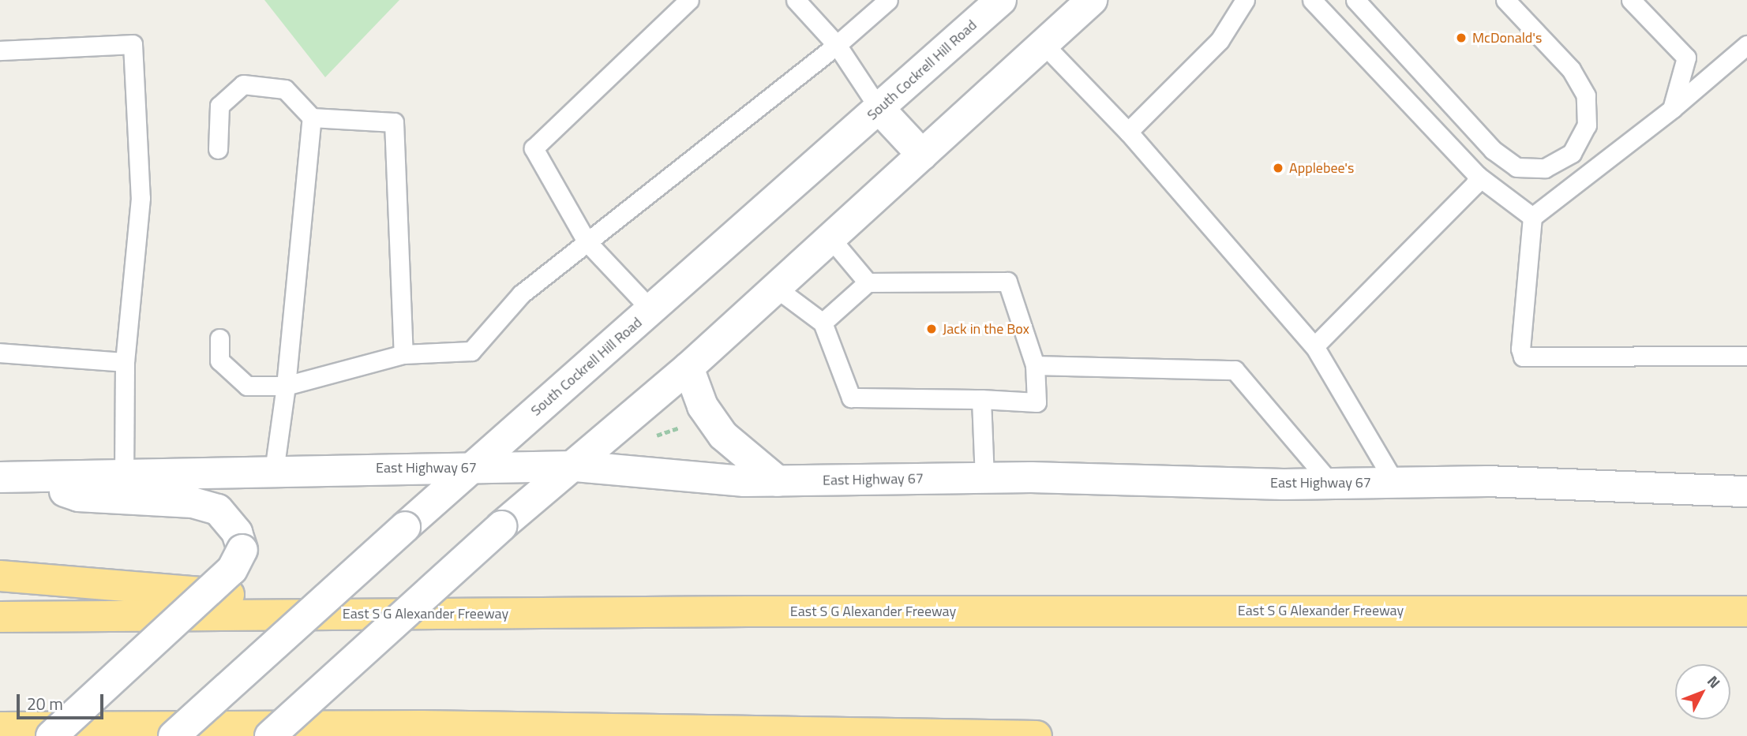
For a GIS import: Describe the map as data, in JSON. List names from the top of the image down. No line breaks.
{"streets":{"highway":["East S G Alexander Freeway"],"main road":["South Cockrell Hill Road","East Highway 67"]},"crossings":[["South Cockrell Hill Road","East Highway 67"]],"places":["McDonald's","Applebee's","Jack in the Box"],"scale_bar":"20 m","north":"top right"}
